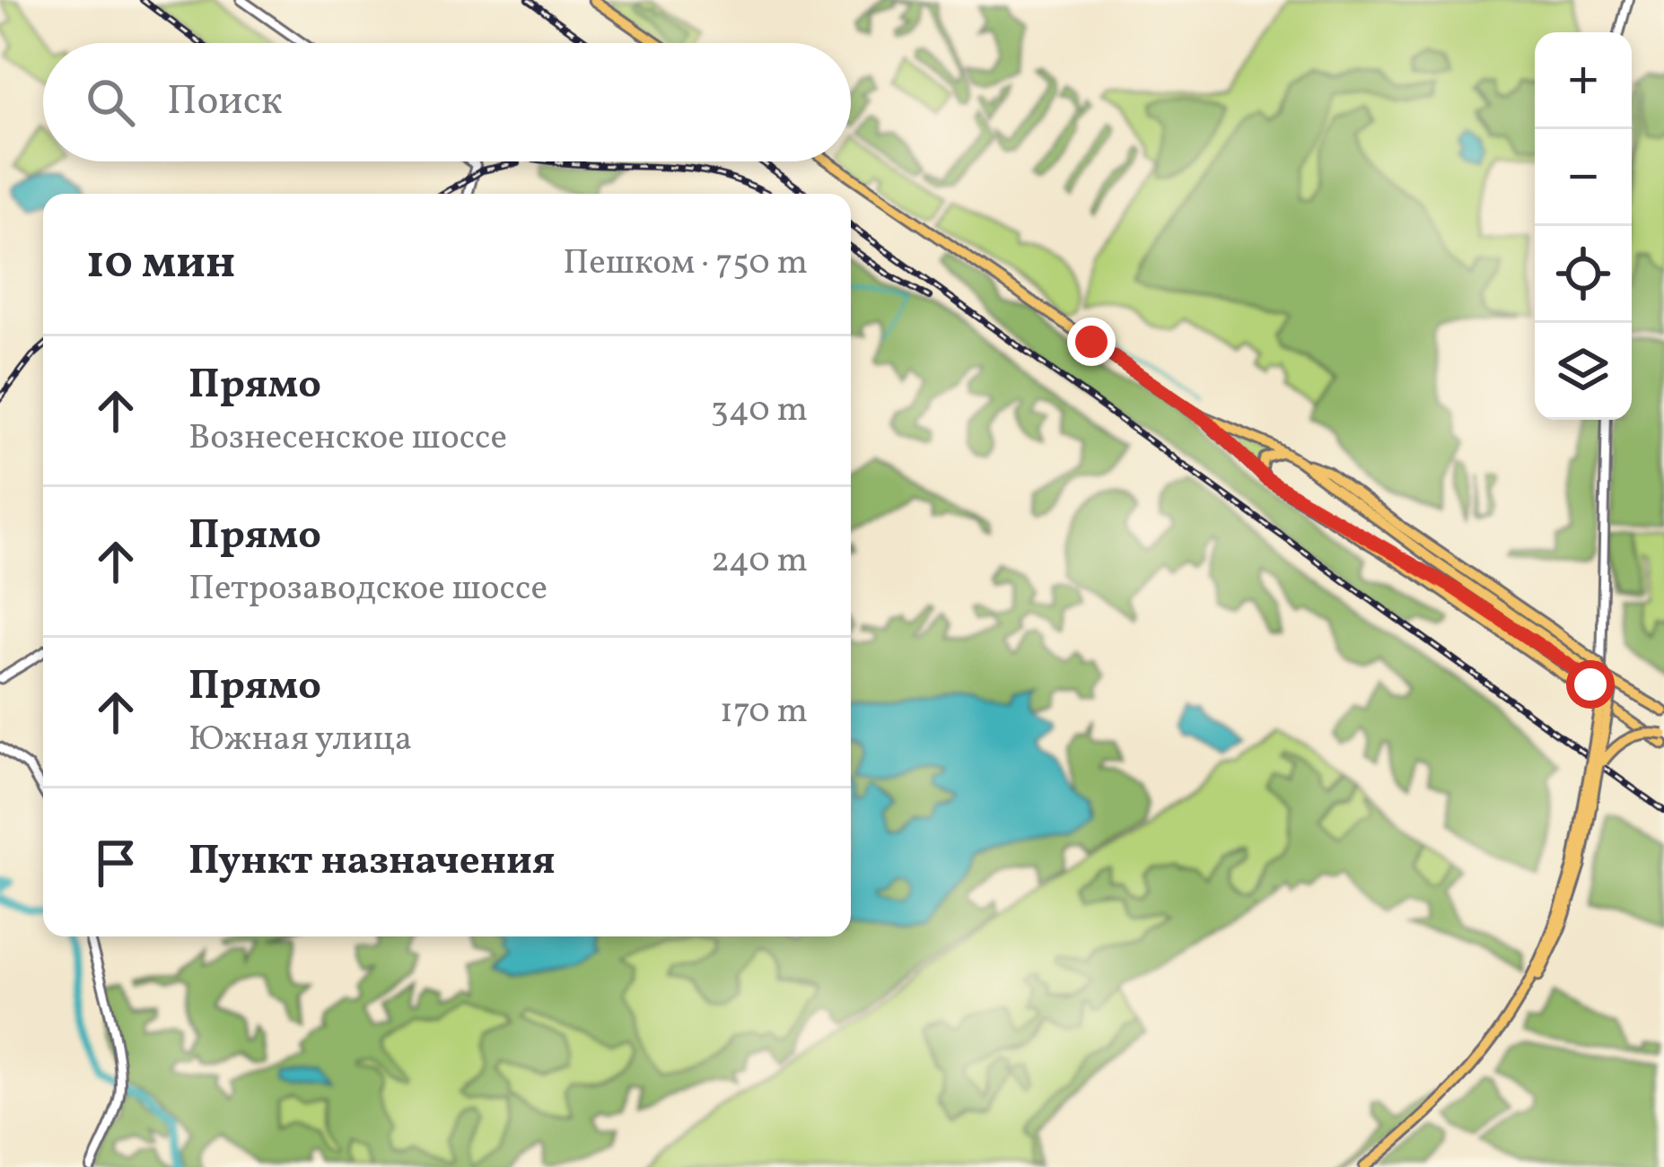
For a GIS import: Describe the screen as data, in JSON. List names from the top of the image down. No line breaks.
{"page":{"map_buttons":["+","−"],"search":"Поиск","heading":["10 мин","Пешком · 750 m"],"list":[["Прямо","Вознесенское шоссе","340 m"],["Прямо","Петрозаводское шоссе","240 m"],["Прямо","Южная улица","170 m"],"Пункт назначения"]}}
